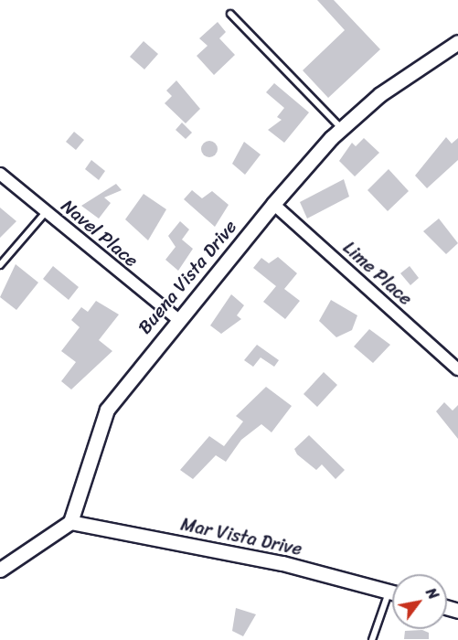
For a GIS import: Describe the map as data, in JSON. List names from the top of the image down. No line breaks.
{"streets":{"street":["Navel Place","Lime Place","Buena Vista Drive","Mar Vista Drive"]},"crossings":[["Navel Place","Buena Vista Drive"],["Lime Place","Buena Vista Drive"],["Buena Vista Drive","Mar Vista Drive"]],"north":"top right"}
